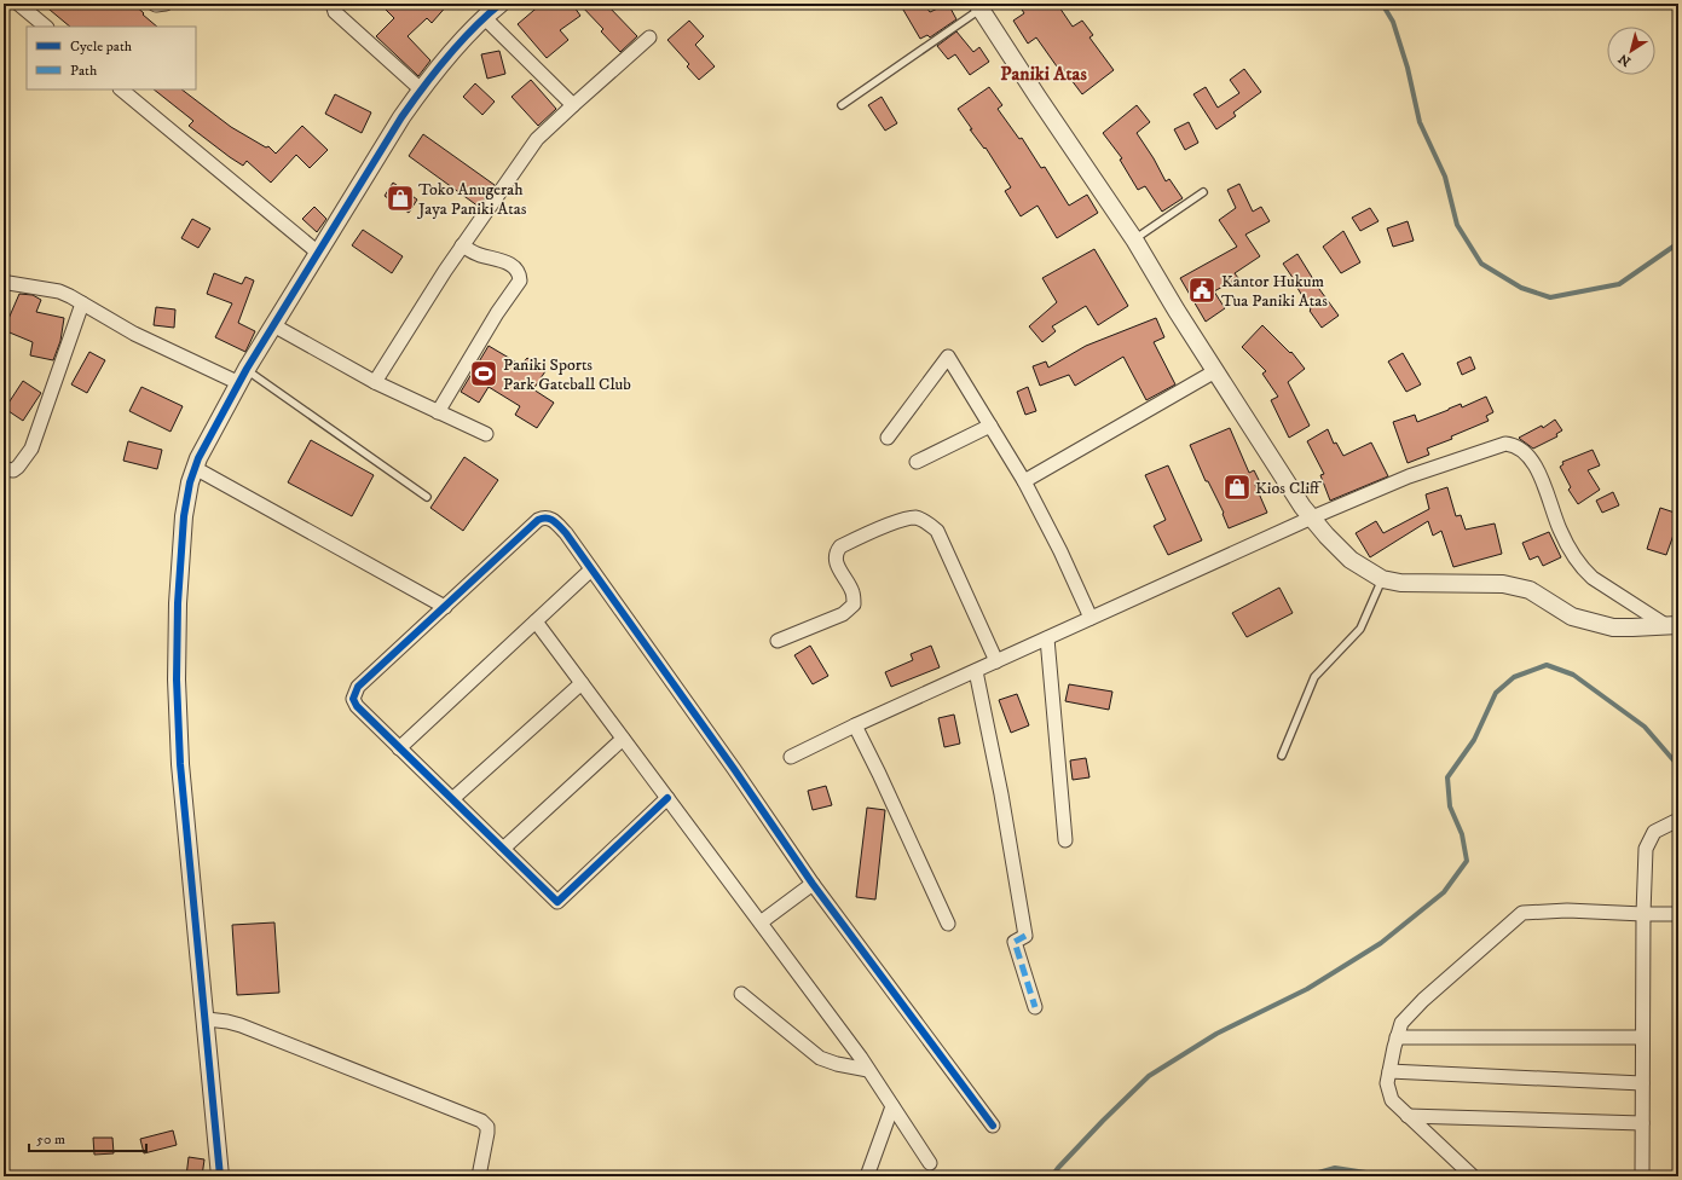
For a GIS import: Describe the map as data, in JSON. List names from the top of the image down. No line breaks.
{"districts":["Paniki Atas"],"places":{"shop":["Toko Anugerah Jaya Paniki Atas","Kios Cliff"],"public building":["Kantor Hukum Tua Paniki Atas"],"sports":["Paniki Sports Park Gateball Club"]},"legend":["Cycle path","Path"],"scale_bar":"50 m","north":"bottom left"}
